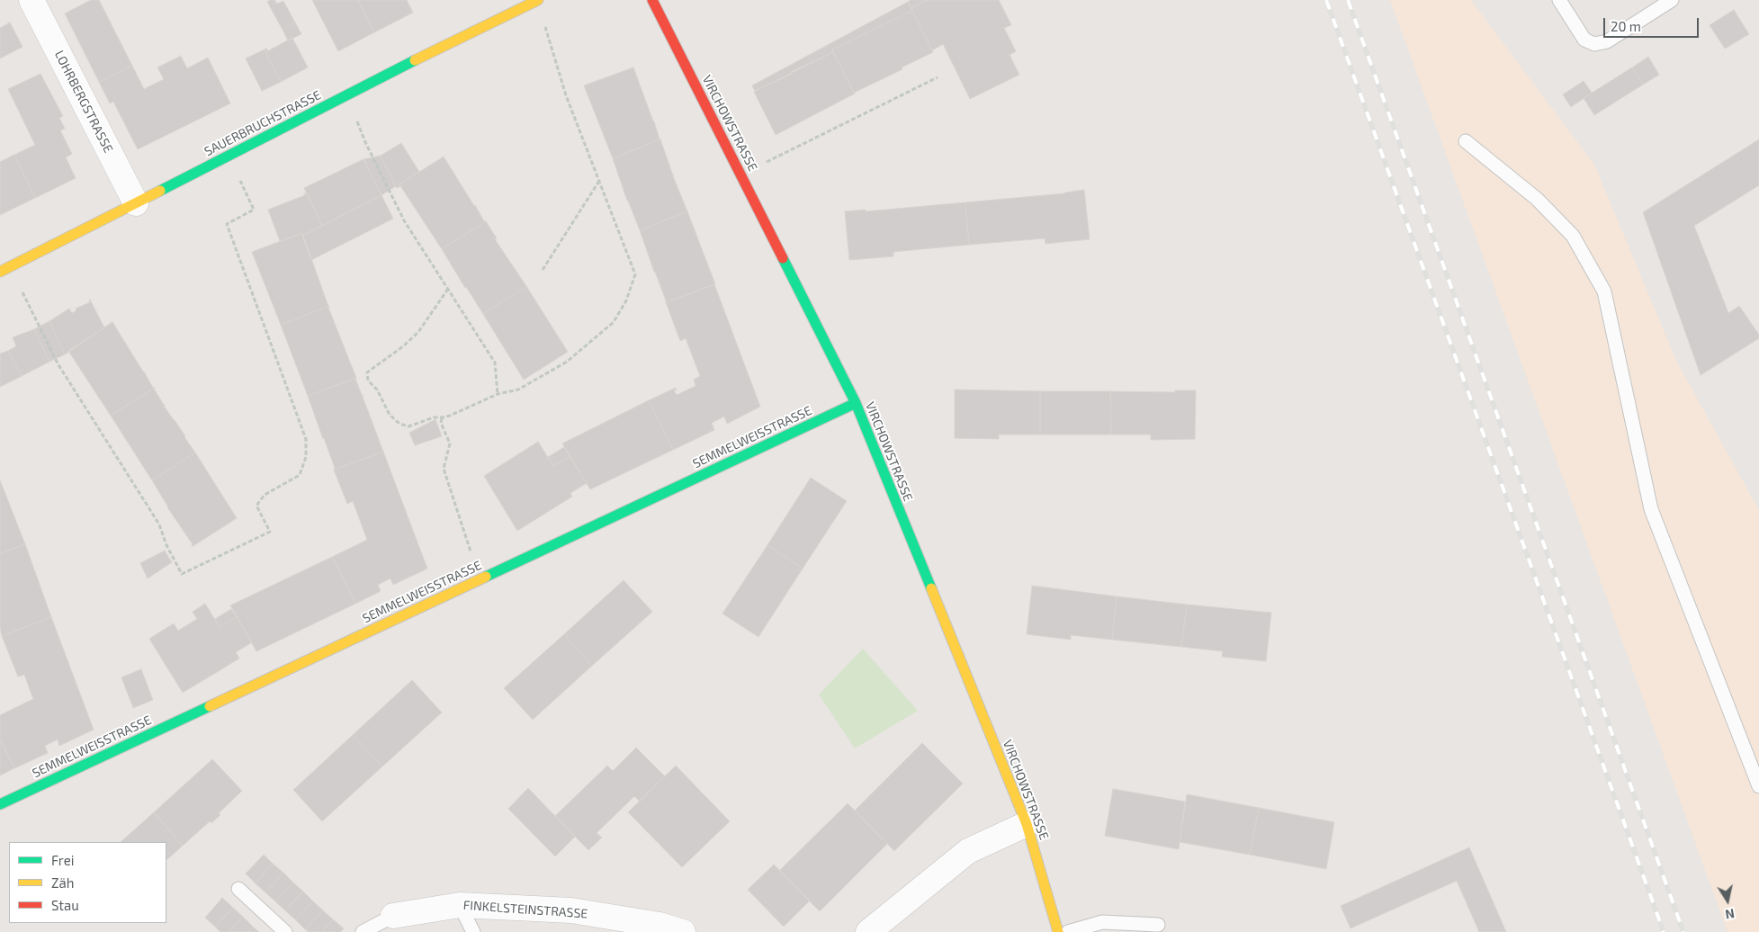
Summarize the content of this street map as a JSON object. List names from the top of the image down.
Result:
{
  "streets": {
    "street": [
      "LOHRBERGSTRASSE",
      "SAUERBRUCHSTRASSE",
      "VIRCHOWSTRASSE",
      "SEMMELWEISSTRASSE",
      "FINKELSTEINSTRASSE"
    ]
  },
  "crossings": [
    ["LOHRBERGSTRASSE", "SAUERBRUCHSTRASSE"],
    ["VIRCHOWSTRASSE", "SEMMELWEISSTRASSE"]
  ],
  "legend": ["Frei", "Zäh", "Stau"],
  "scale_bar": "20 m",
  "north": "bottom"
}
